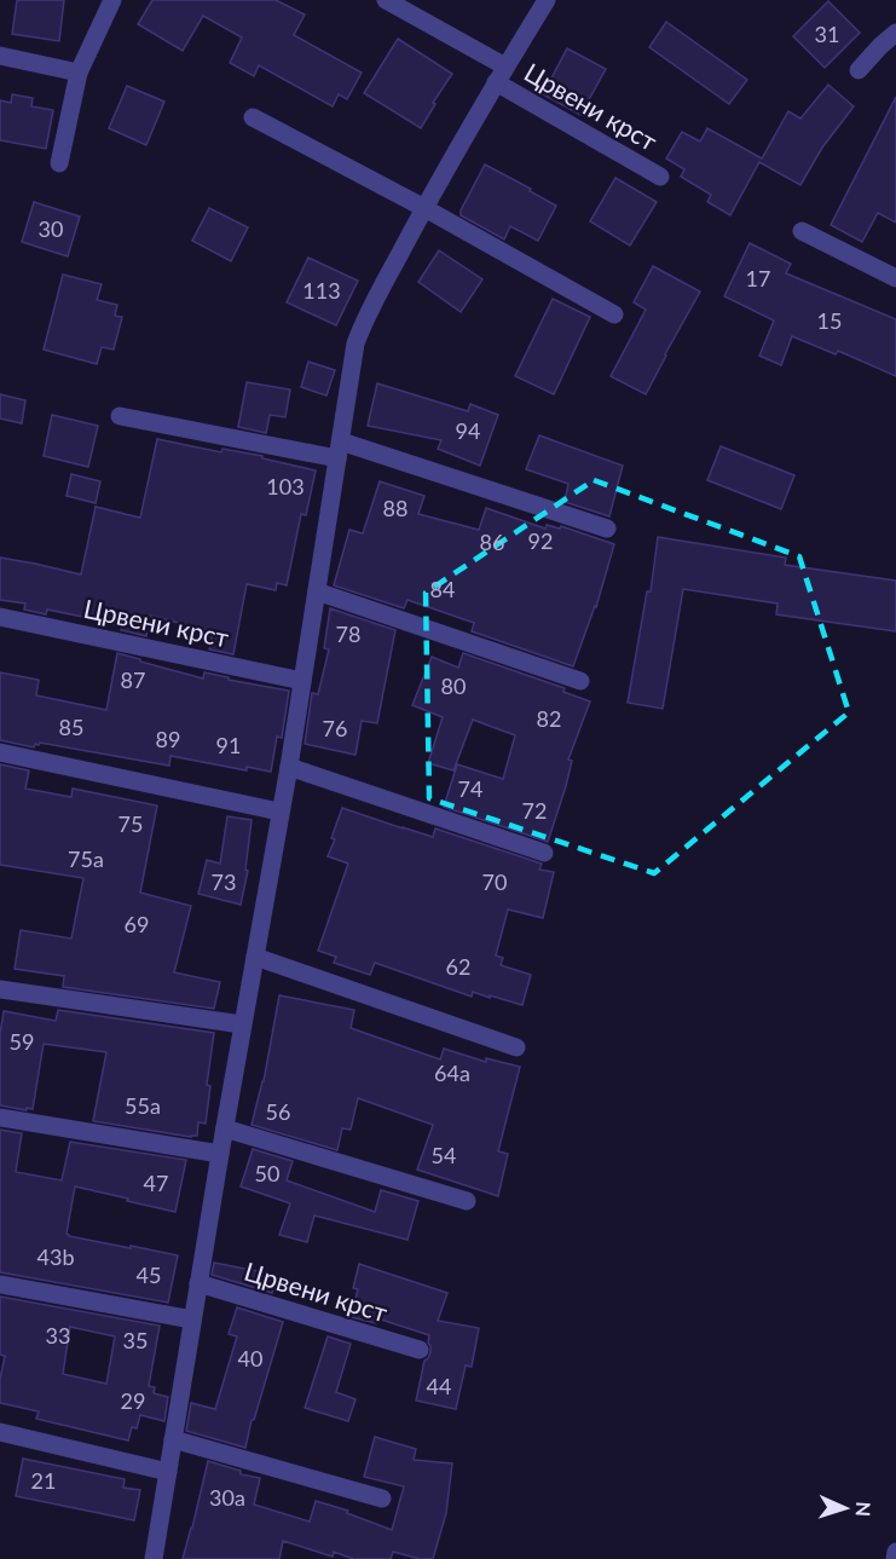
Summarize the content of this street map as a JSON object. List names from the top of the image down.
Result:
{
  "streets": {
    "street": ["Црвени крст"]
  },
  "house_numbers": [
    "31",
    "30",
    "17",
    "113",
    "15",
    "94",
    "103",
    "88",
    "92",
    "86",
    "84",
    "78",
    "87",
    "80",
    "82",
    "85",
    "76",
    "89",
    "91",
    "74",
    "72",
    "75",
    "75a",
    "73",
    "70",
    "69",
    "62",
    "59",
    "64a",
    "55a",
    "56",
    "54",
    "50",
    "47",
    "43b",
    "45",
    "33",
    "35",
    "40",
    "44",
    "29",
    "21",
    "30a"
  ],
  "north": "right"
}
